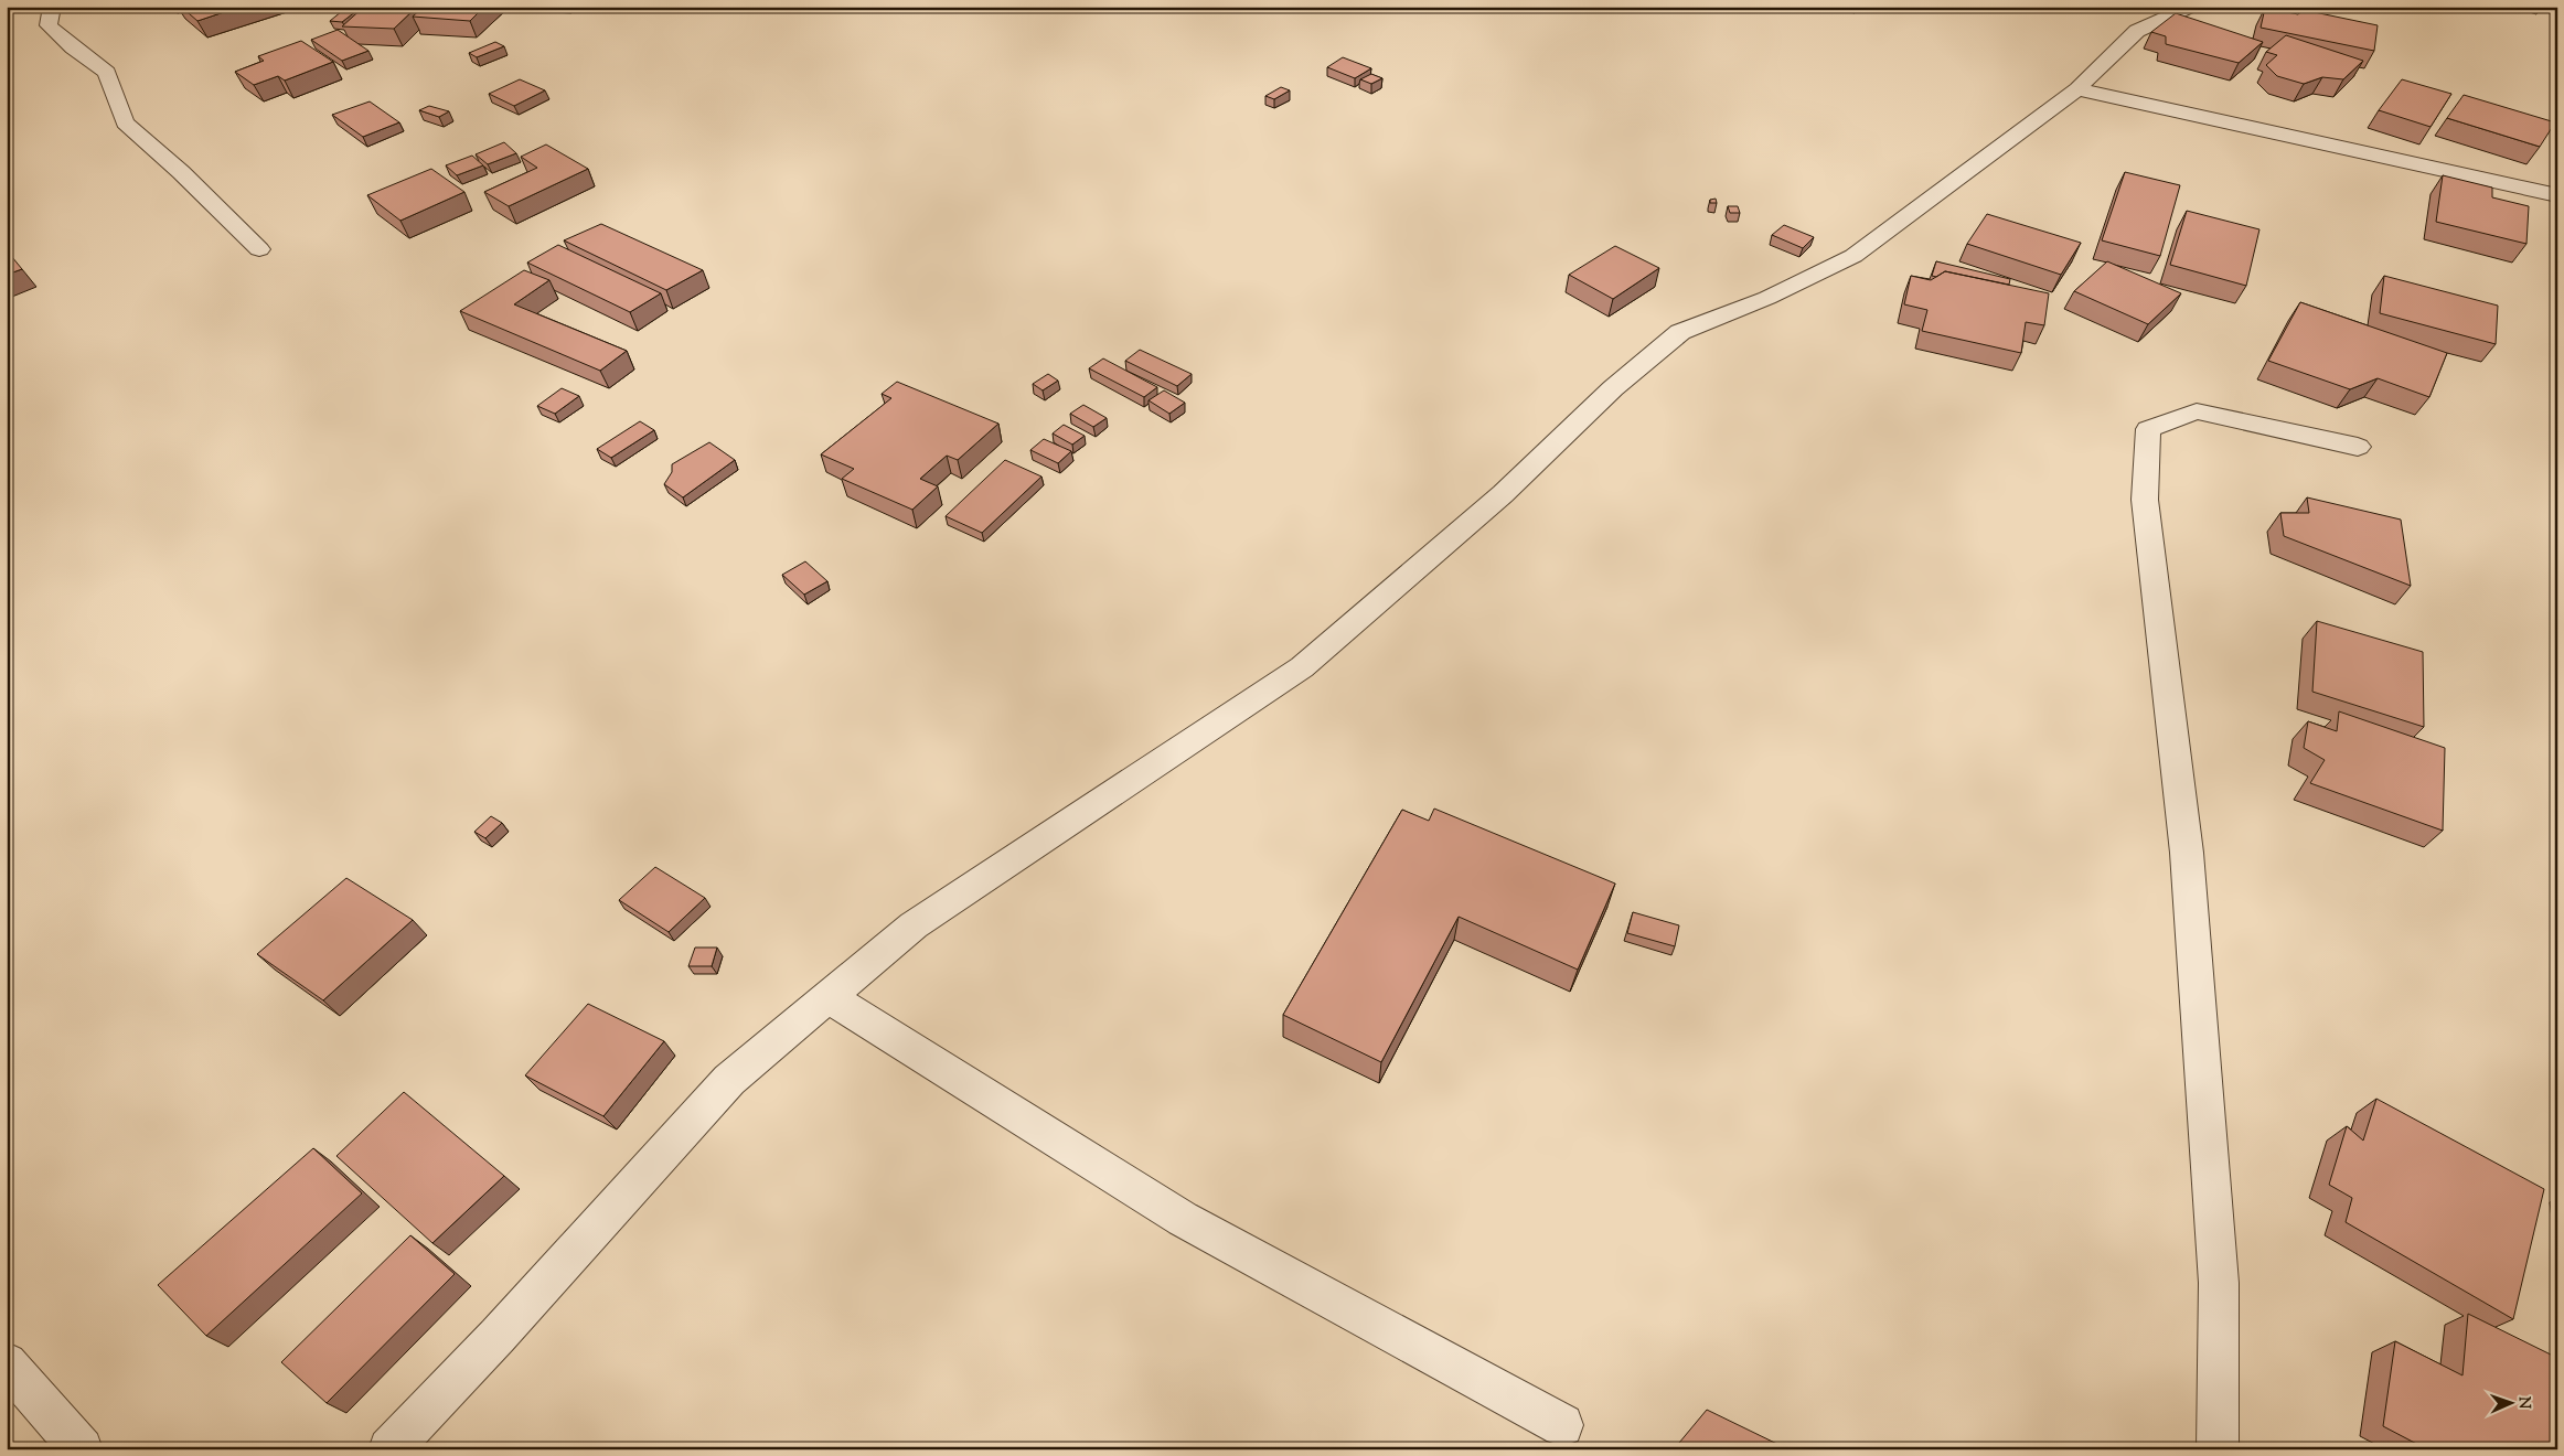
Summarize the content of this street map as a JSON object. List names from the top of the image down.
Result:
{
  "north": "right"
}
